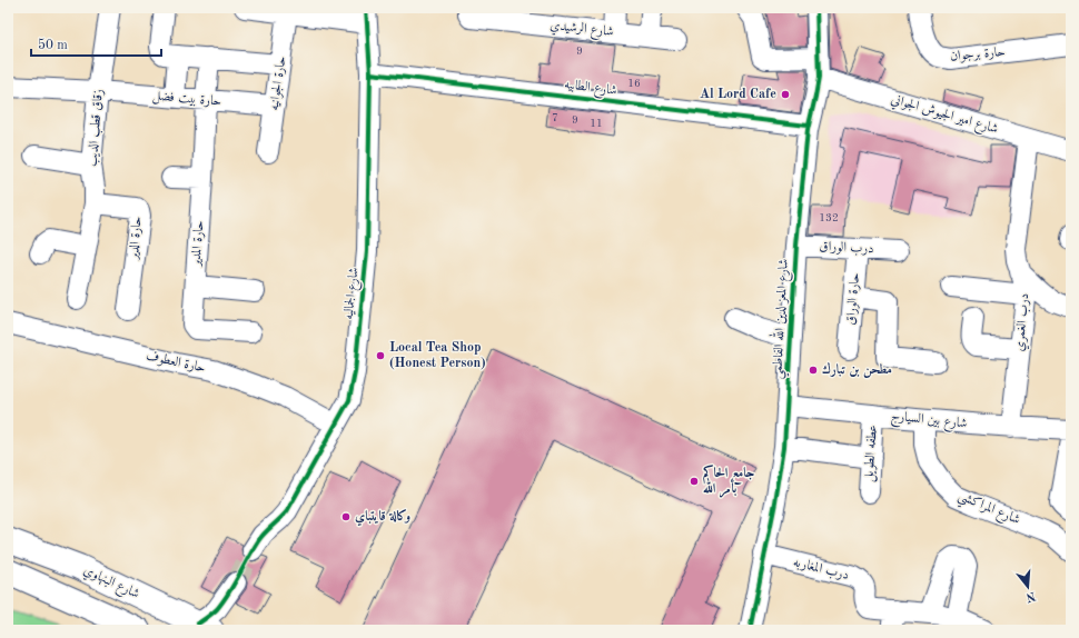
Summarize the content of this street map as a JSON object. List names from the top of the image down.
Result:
{
  "streets": {
    "main road": ["شارع البنهاوي"],
    "street": [
      "شارع الرشيدي",
      "حارة برجوان",
      "حارة الجوانيه",
      "شارع الطابيه",
      "حارة بيت فضل",
      "شارع امير الجيوش الجواني",
      "زقاق قطب الديب",
      "حارة الدير",
      "حارة المدير",
      "درب الوراق",
      "شارع الجماليه",
      "حارة الوراق",
      "شارع المعز لدين الله الفاطمي",
      "درب الغمري",
      "حارة العطوف",
      "شارع بين السيارج",
      "عطفه الطويل",
      "شارع المراكشي",
      "درب المغاربه"
    ]
  },
  "crossings": [
    ["حارة الجوانيه", "حارة بيت فضل"],
    ["شارع الطابيه", "شارع الجماليه"],
    ["شارع الطابيه", "شارع المعز لدين الله الفاطمي"],
    ["حارة بيت فضل", "زقاق قطب الديب"],
    ["حارة بيت فضل", "حارة المدير"],
    ["شارع امير الجيوش الجواني", "شارع المعز لدين الله الفاطمي"],
    ["شارع امير الجيوش الجواني", "درب الغمري"],
    ["زقاق قطب الديب", "حارة الدير"],
    ["درب الوراق", "حارة الوراق"],
    ["درب الوراق", "شارع المعز لدين الله الفاطمي"],
    ["شارع الجماليه", "حارة العطوف"],
    ["شارع المعز لدين الله الفاطمي", "شارع بين السيارج"],
    ["شارع المعز لدين الله الفاطمي", "درب المغاربه"],
    ["درب الغمري", "شارع بين السيارج"],
    ["شارع بين السيارج", "عطفه الطويل"],
    ["شارع بين السيارج", "شارع المراكشي"]
  ],
  "places": [
    "Al Lord Cafe",
    "Local Tea Shop (Honest Person)",
    "مطحن بن تبارك",
    "جامع الحاكم بأمر الله",
    "وكالة قايتباي"
  ],
  "house_numbers": [
    "9",
    "16",
    "7",
    "9",
    "11",
    "132"
  ],
  "scale_bar": "50 m",
  "north": "bottom"
}
